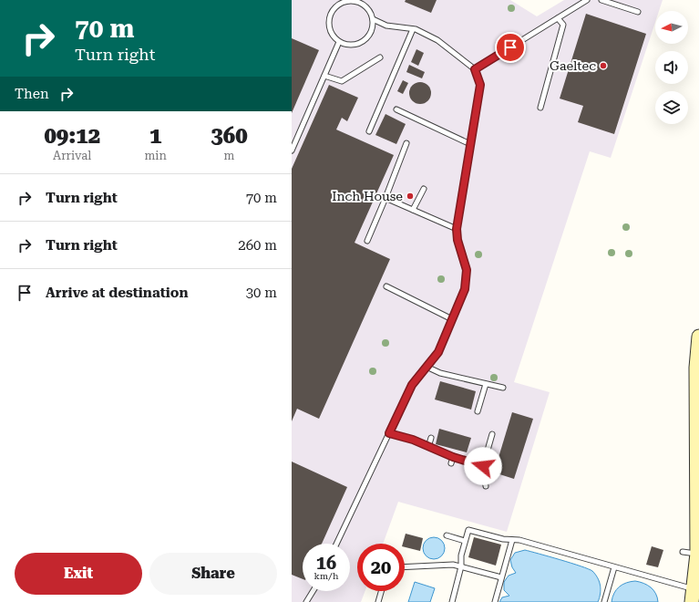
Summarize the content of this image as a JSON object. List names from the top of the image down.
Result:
{
  "places": ["Gaeltec", "Inch House"],
  "north": "left",
  "page": {
    "turn": ["70 m", "Turn right"],
    "then": "Then",
    "eta": [
      "09:12",
      "Arrival",
      "1",
      "min",
      "360",
      "m"
    ],
    "list": [
      {
        "name": "Turn right",
        "value": "70 m"
      },
      {
        "name": "Turn right",
        "value": "260 m"
      },
      {
        "name": "Arrive at destination",
        "value": "30 m"
      }
    ],
    "speed": "16 km/h",
    "limit": "20",
    "buttons": ["Exit", "Share"]
  }
}
